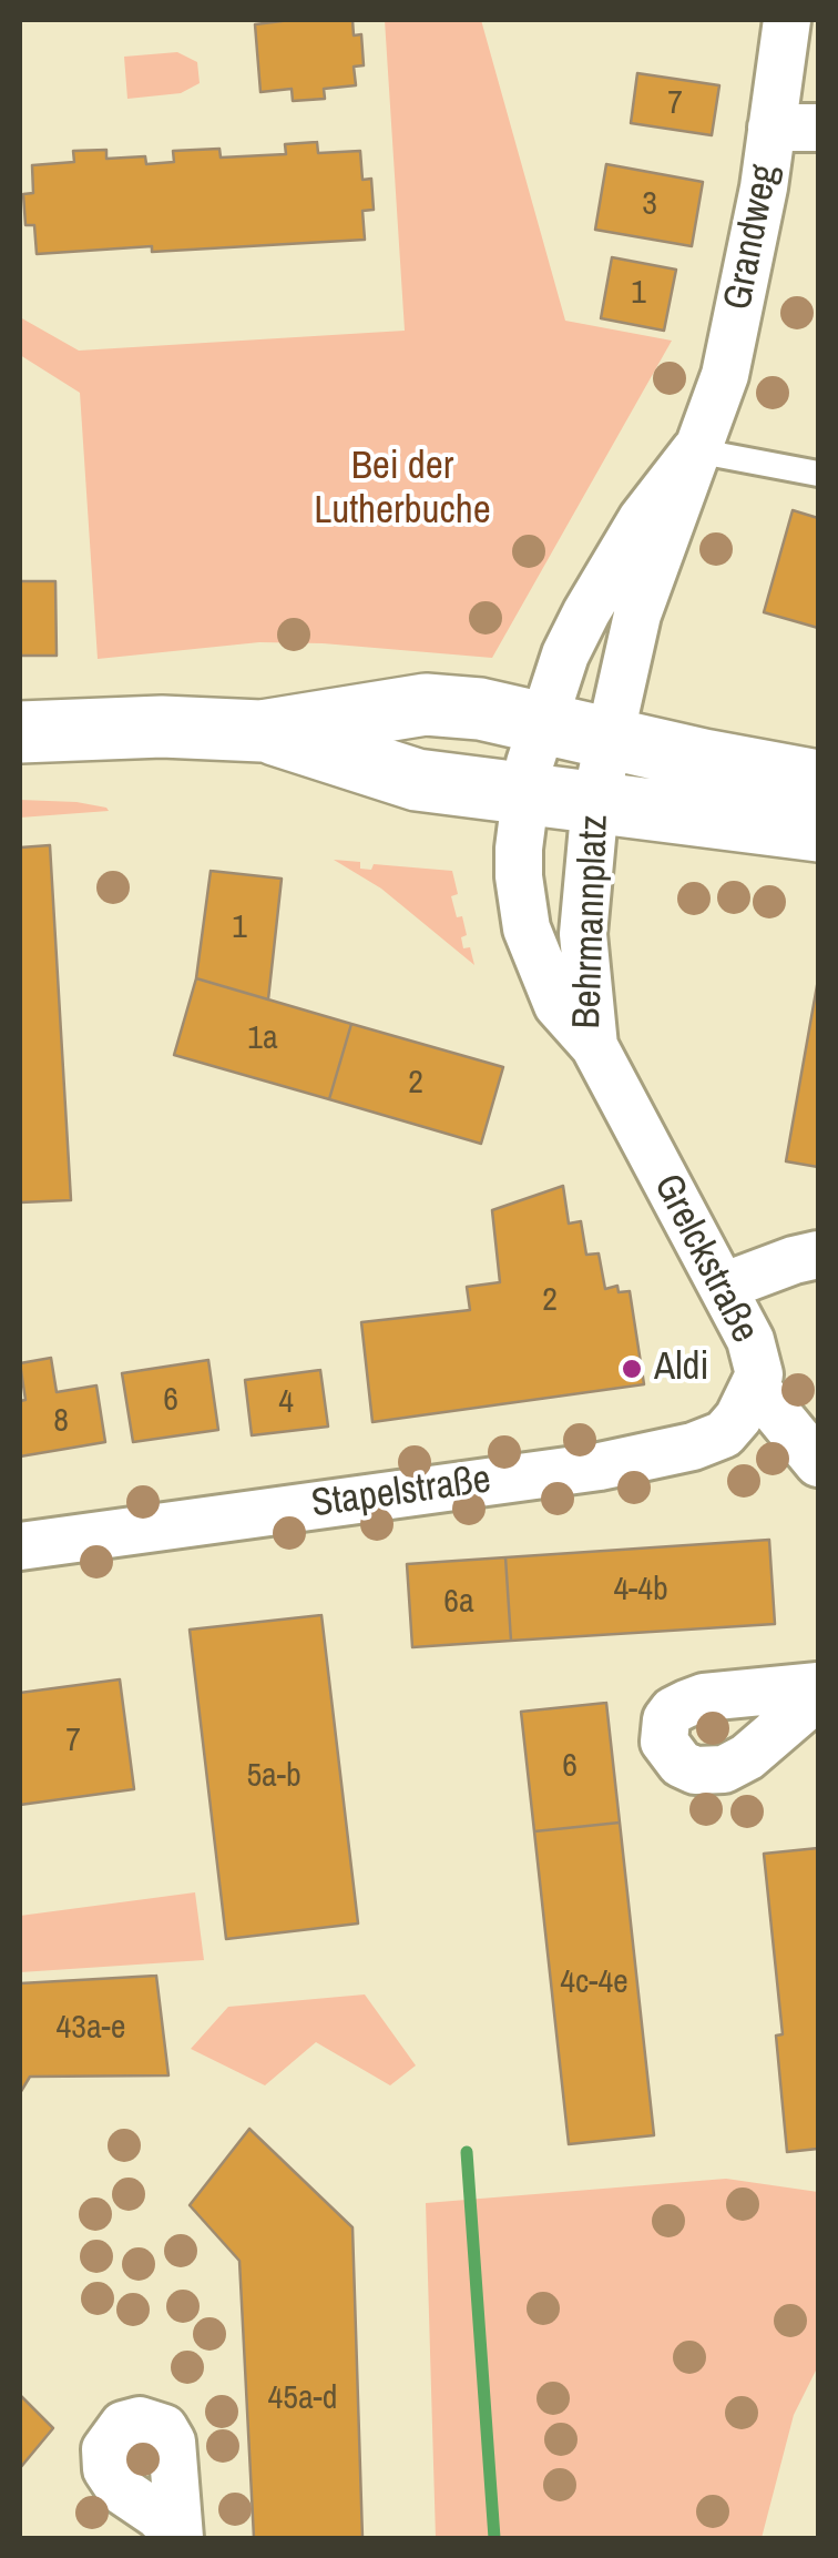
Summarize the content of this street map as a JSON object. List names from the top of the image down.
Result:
{
  "streets": {
    "street": [
      "Grandweg",
      "Behrmannplatz",
      "Grelckstraße",
      "Stapelstraße"
    ]
  },
  "crossings": [
    ["Grandweg", "Behrmannplatz"],
    ["Behrmannplatz", "Grelckstraße"],
    ["Grelckstraße", "Stapelstraße"]
  ],
  "parks": ["Bei der Lutherbuche"],
  "places": ["Aldi"],
  "house_numbers": [
    "7",
    "3",
    "1",
    "1",
    "1a",
    "2",
    "2",
    "6",
    "4",
    "8",
    "4-4b",
    "6a",
    "7",
    "6",
    "5a-b",
    "4c-4e",
    "43a-e",
    "45a-d"
  ]
}
